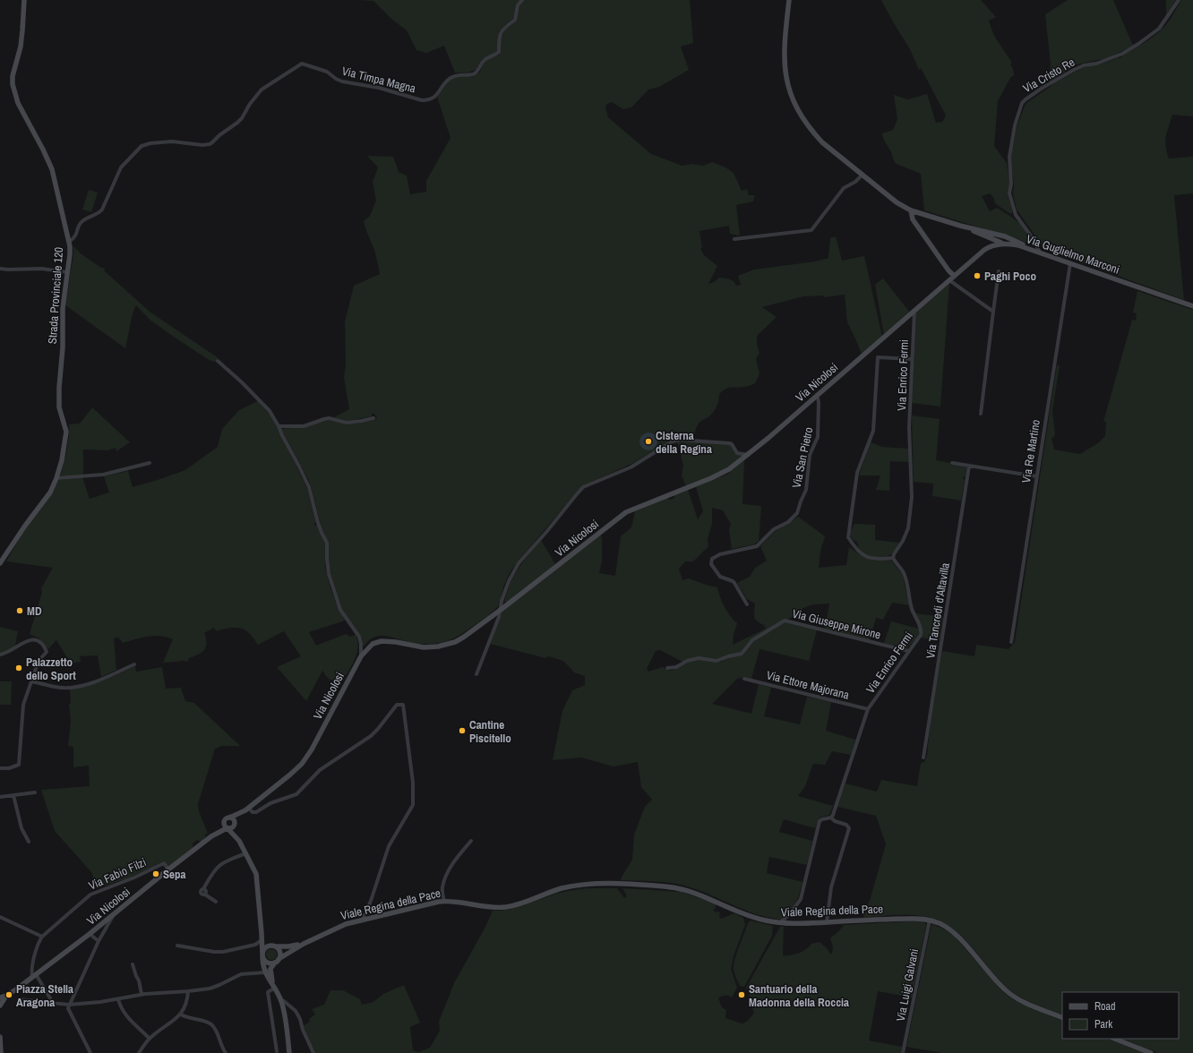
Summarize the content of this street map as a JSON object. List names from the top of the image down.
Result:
{
  "streets": {
    "street": [
      "Via Cristo Re",
      "Via Timpa Magna",
      "Via Guglielmo Marconi",
      "Strada Provinciale 120",
      "Via Enrico Fermi",
      "Via Nicolosi",
      "Via Re Martino",
      "Via San Pietro",
      "Via Tancredi d'Altavilla",
      "Via Giuseppe Mirone",
      "Via Ettore Majorana",
      "Via Fabio Filzi",
      "Viale Regina della Pace",
      "Via Luigi Galvani"
    ]
  },
  "crossings": [
    ["Via Cristo Re", "Via Guglielmo Marconi"],
    ["Via Timpa Magna", "Strada Provinciale 120"],
    ["Via Guglielmo Marconi", "Via Nicolosi"],
    ["Via Guglielmo Marconi", "Via Re Martino"],
    ["Via Enrico Fermi", "Via Nicolosi"],
    ["Via Enrico Fermi", "Via Giuseppe Mirone"],
    ["Via Enrico Fermi", "Via Ettore Majorana"],
    ["Via Nicolosi", "Via San Pietro"],
    ["Via Nicolosi", "Via Fabio Filzi"],
    ["Viale Regina della Pace", "Via Luigi Galvani"]
  ],
  "places": [
    "Paghi Poco",
    "Cisterna della Regina",
    "MD",
    "Palazzetto dello Sport",
    "Cantine Piscitello",
    "Sepa",
    "Piazza Stella Aragona",
    "Santuario della Madonna della Roccia"
  ],
  "legend": ["Road", "Park"]
}
